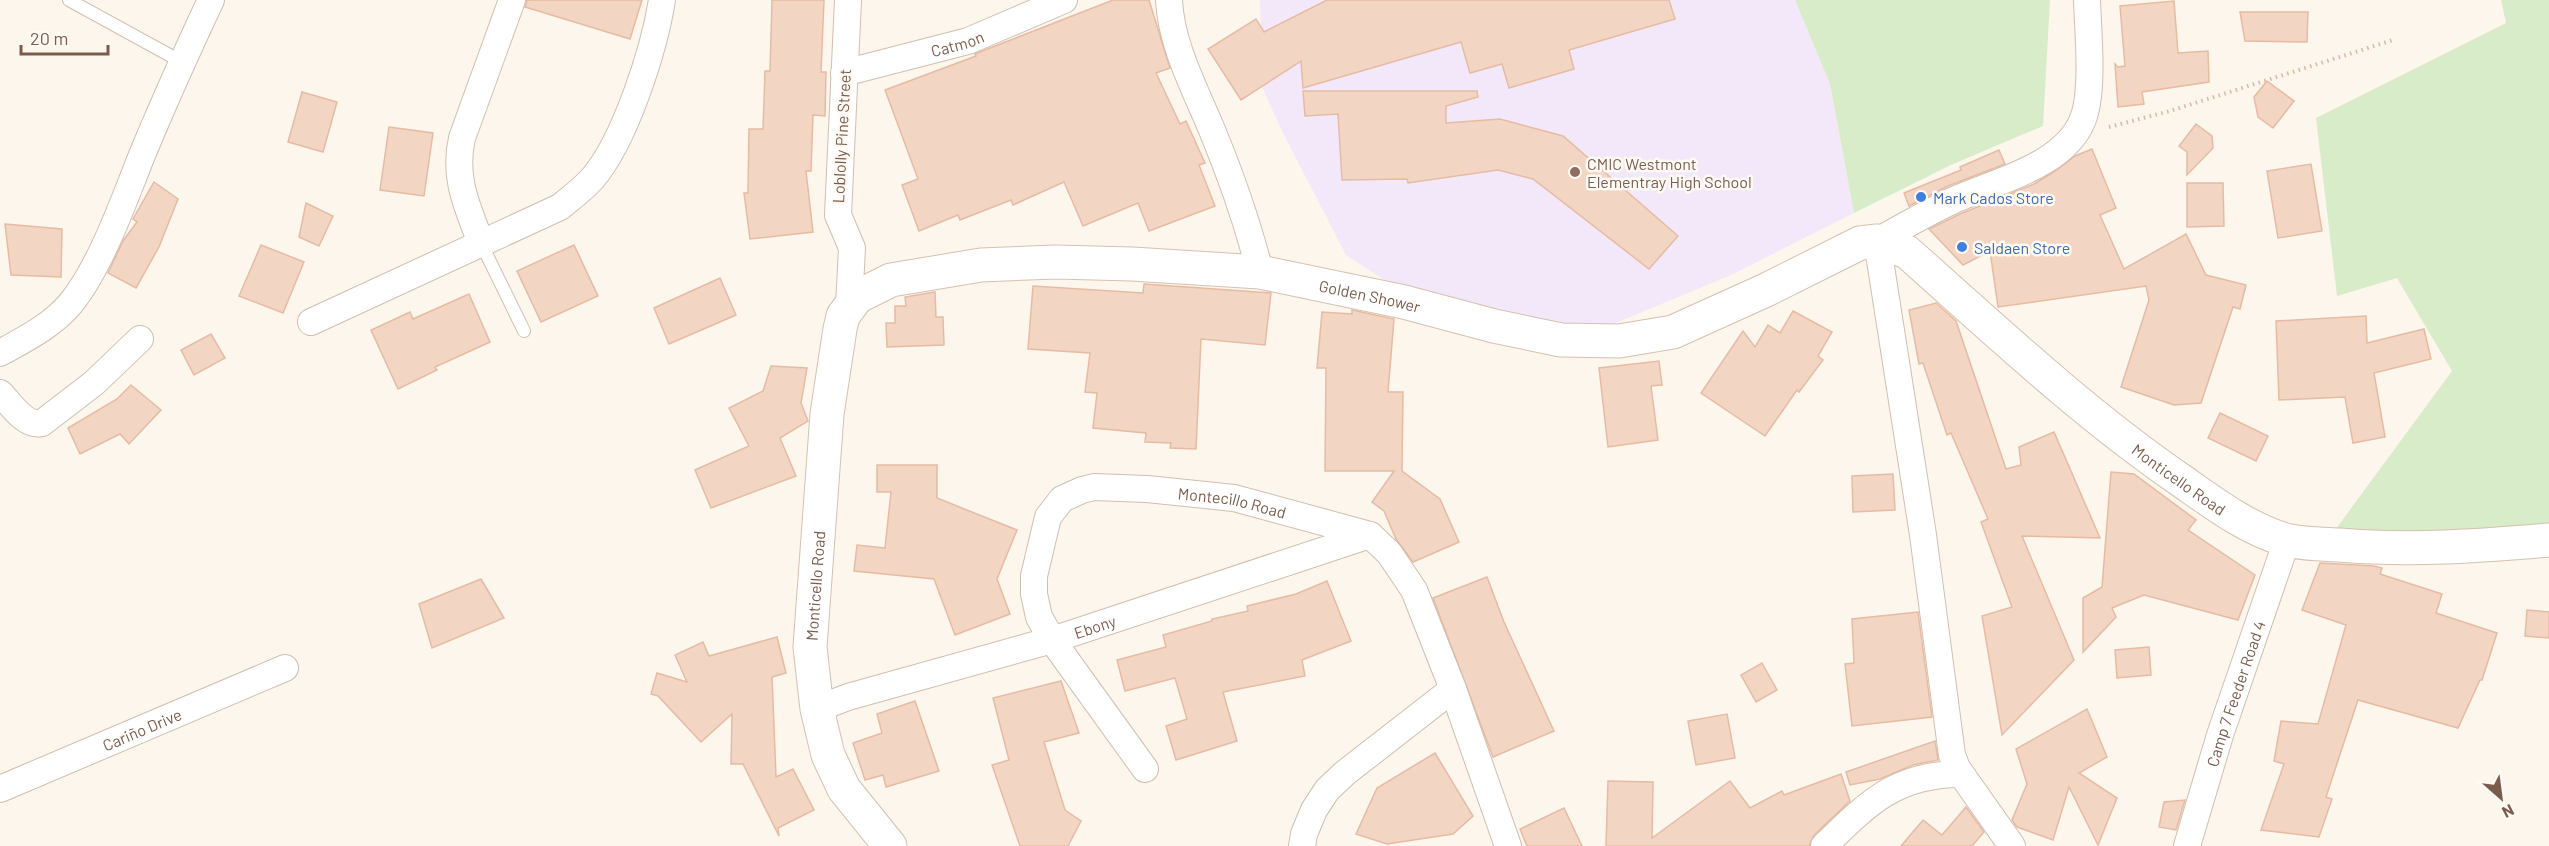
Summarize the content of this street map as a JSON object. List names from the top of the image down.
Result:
{
  "streets": {
    "main road": ["Golden Shower", "Monticello Road"],
    "street": [
      "Catmon",
      "Loblolly Pine Street",
      "Montecillo Road",
      "Ebony",
      "Camp 7 Feeder Road 4",
      "Cariño Drive"
    ]
  },
  "crossings": [
    ["Catmon", "Loblolly Pine Street"],
    ["Loblolly Pine Street", "Golden Shower"],
    ["Loblolly Pine Street", "Monticello Road"],
    ["Golden Shower", "Monticello Road"],
    ["Monticello Road", "Ebony"],
    ["Monticello Road", "Camp 7 Feeder Road 4"],
    ["Montecillo Road", "Ebony"]
  ],
  "places": ["CMIC Westmont Elementray High School", "Mark Cados Store", "Saldaen Store"],
  "scale_bar": "20 m",
  "north": "bottom right"
}
